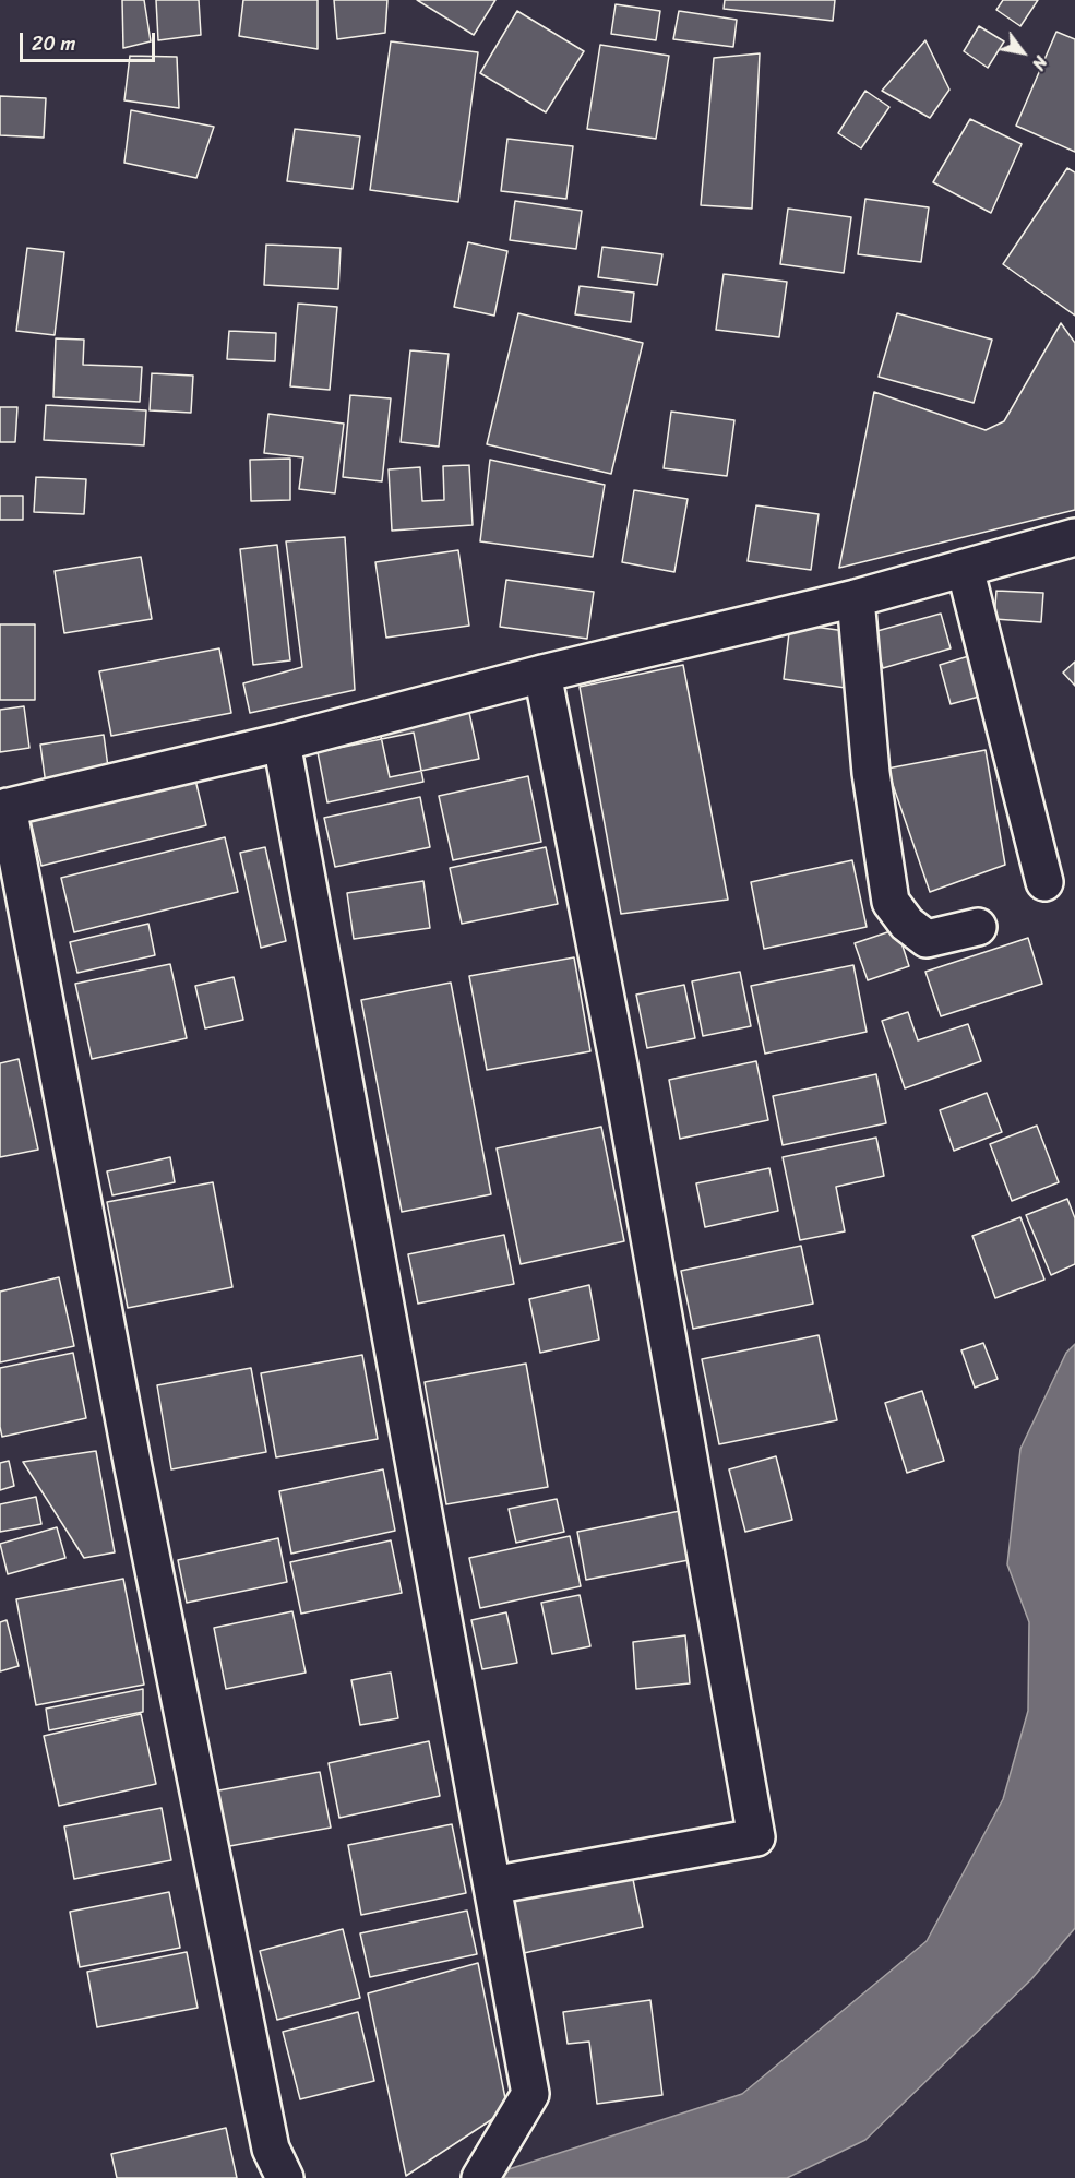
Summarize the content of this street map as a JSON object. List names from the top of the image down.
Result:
{
  "scale_bar": "20 m",
  "north": "bottom right"
}
